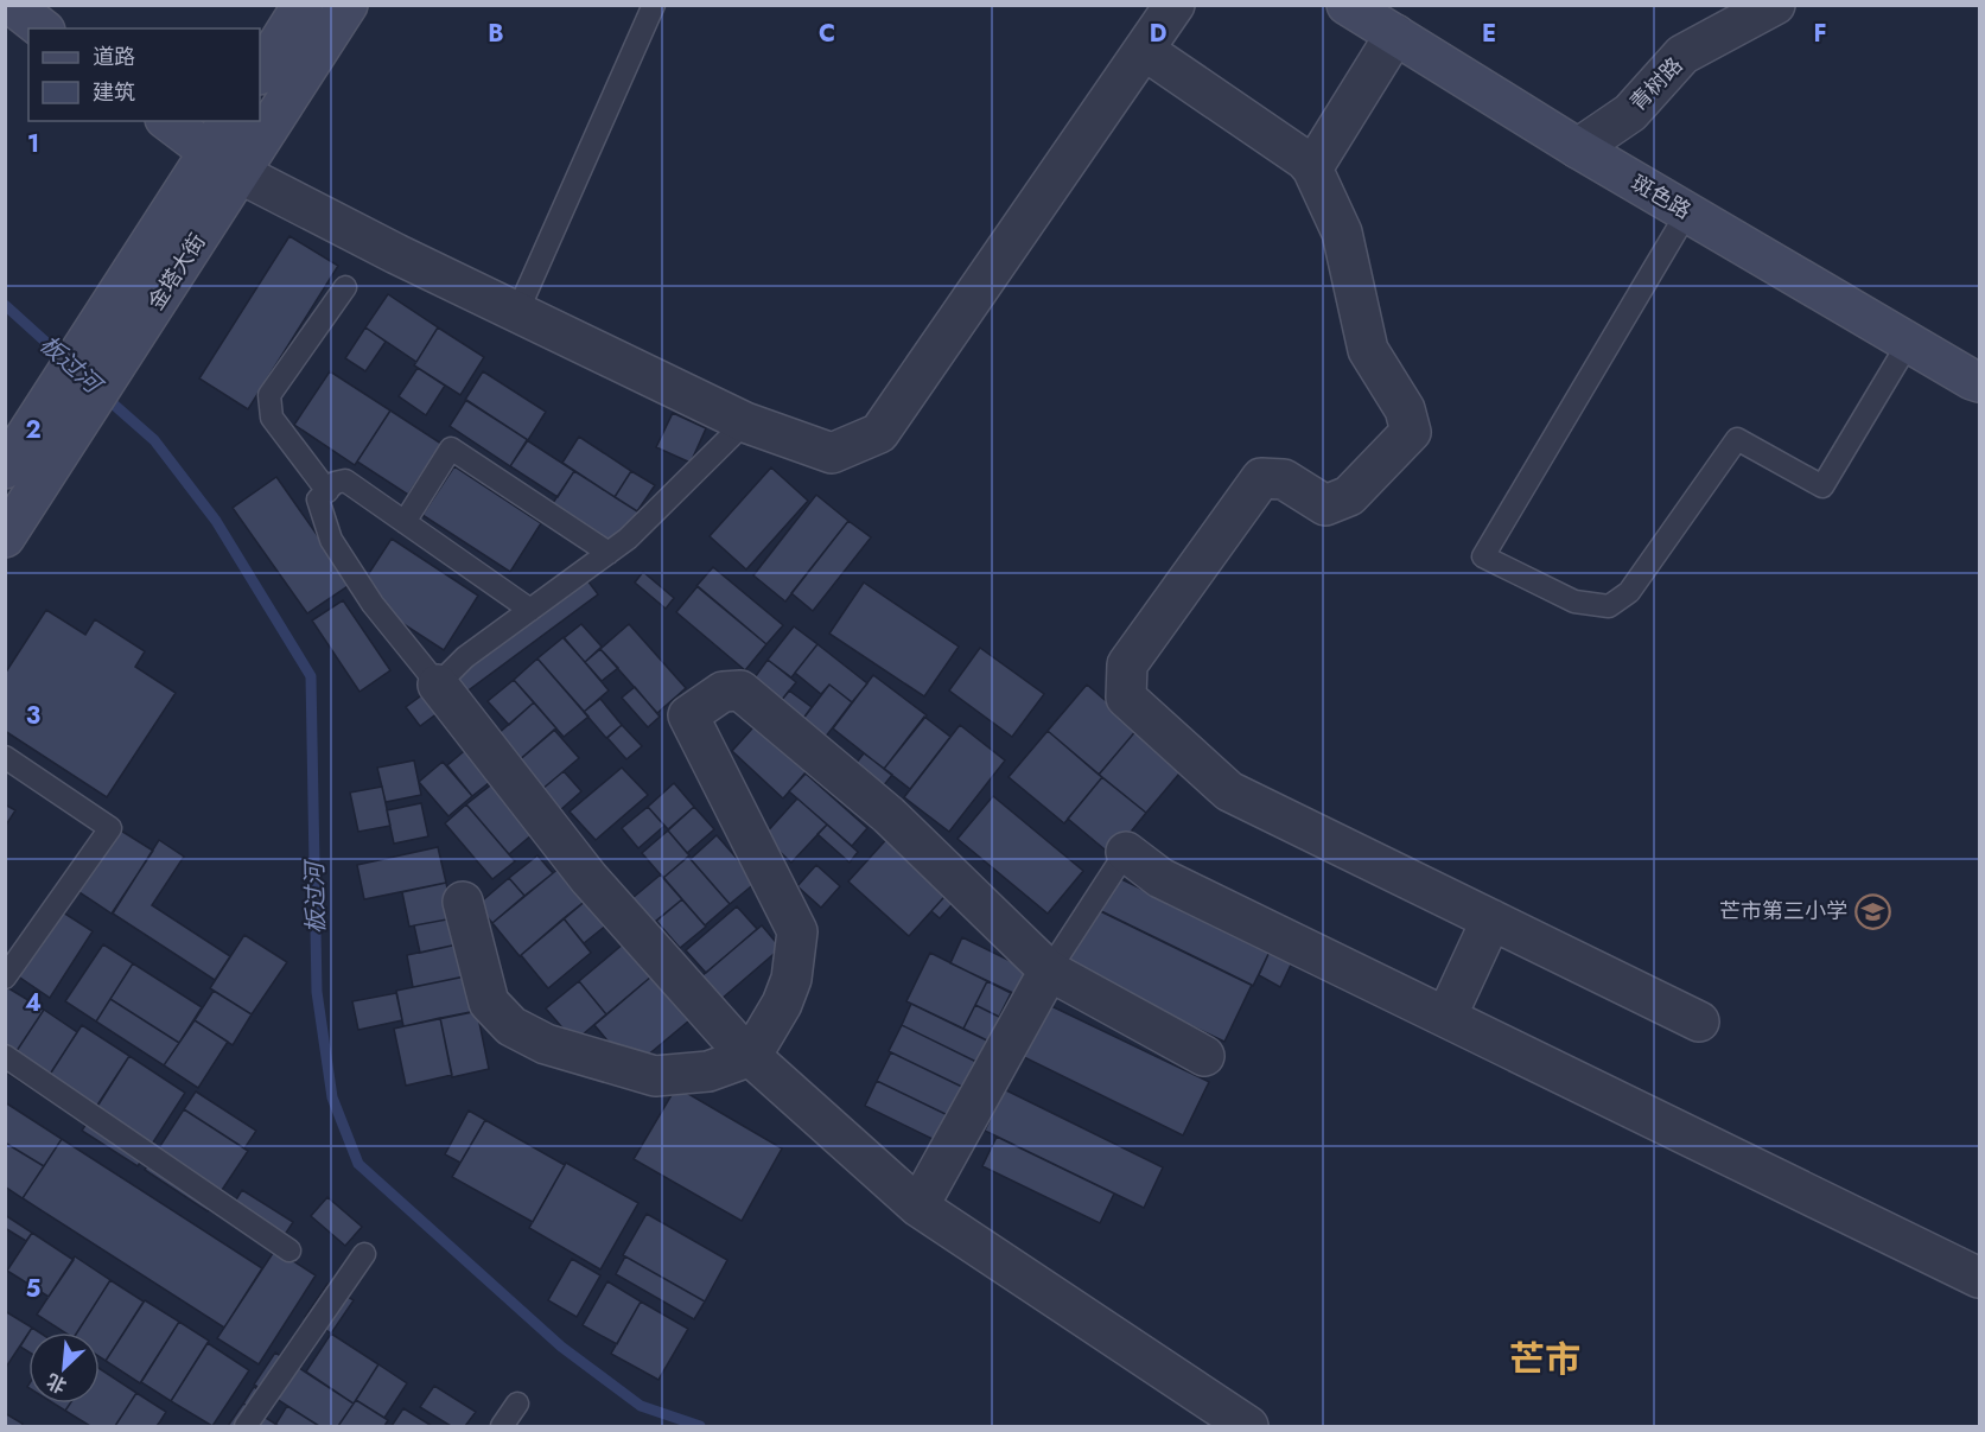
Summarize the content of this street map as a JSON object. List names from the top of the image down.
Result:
{
  "streets": {
    "main road": ["斑色路", "金塔大街"],
    "street": ["青树路"]
  },
  "crossings": [
    ["青树路", "斑色路"]
  ],
  "districts": ["芒市"],
  "water": ["板过河"],
  "places": {
    "school or university": ["芒市第三小学"]
  },
  "legend": ["道路", "建筑"],
  "north": "bottom left",
  "grid": {
    "columns": [
      "B",
      "C",
      "D",
      "E",
      "F"
    ],
    "rows": [
      "1",
      "2",
      "3",
      "4",
      "5"
    ]
  }
}
